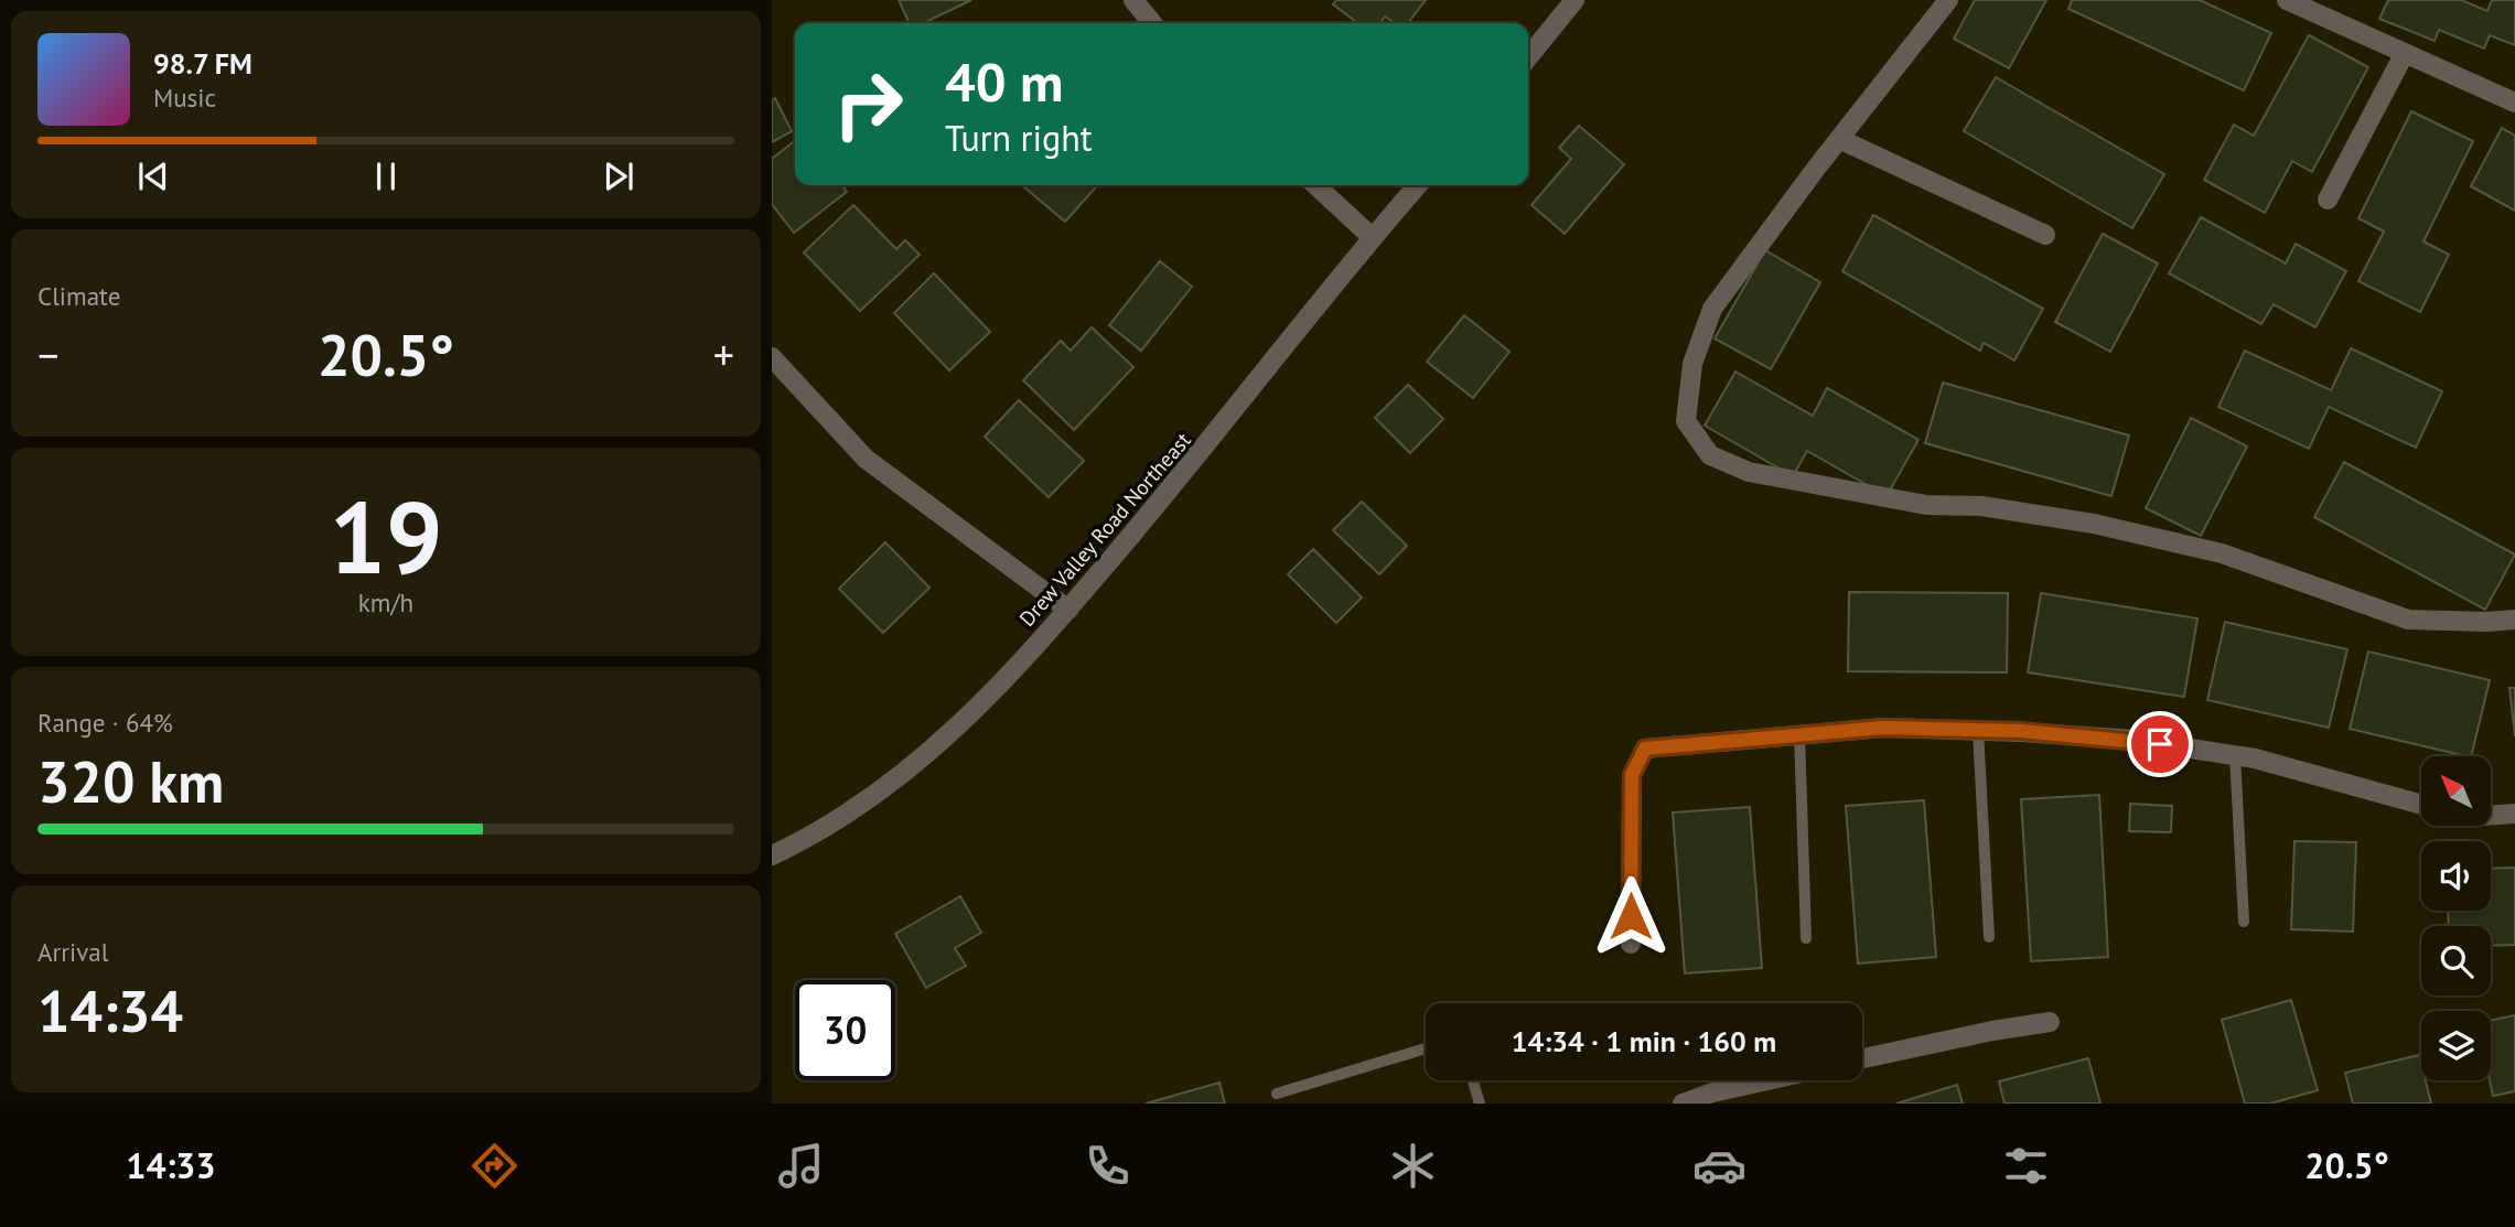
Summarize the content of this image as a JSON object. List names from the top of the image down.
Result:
{
  "streets": {
    "street": ["Drew Valley Road Northeast"]
  },
  "north": "top left",
  "page": {
    "turn": ["40 m", "Turn right"],
    "song": ["98.7 FM", "Music"],
    "tile": [
      "Climate",
      ["19", "km/h"],
      ["Range · 64%", "320 km"],
      ["Arrival", "14:34"]
    ],
    "heat": ["−", "20.5°", "+"],
    "limit": "30",
    "trip": "14:34 · 1 min · 160 m",
    "tabs": ["14:33", "20.5°"]
  }
}
